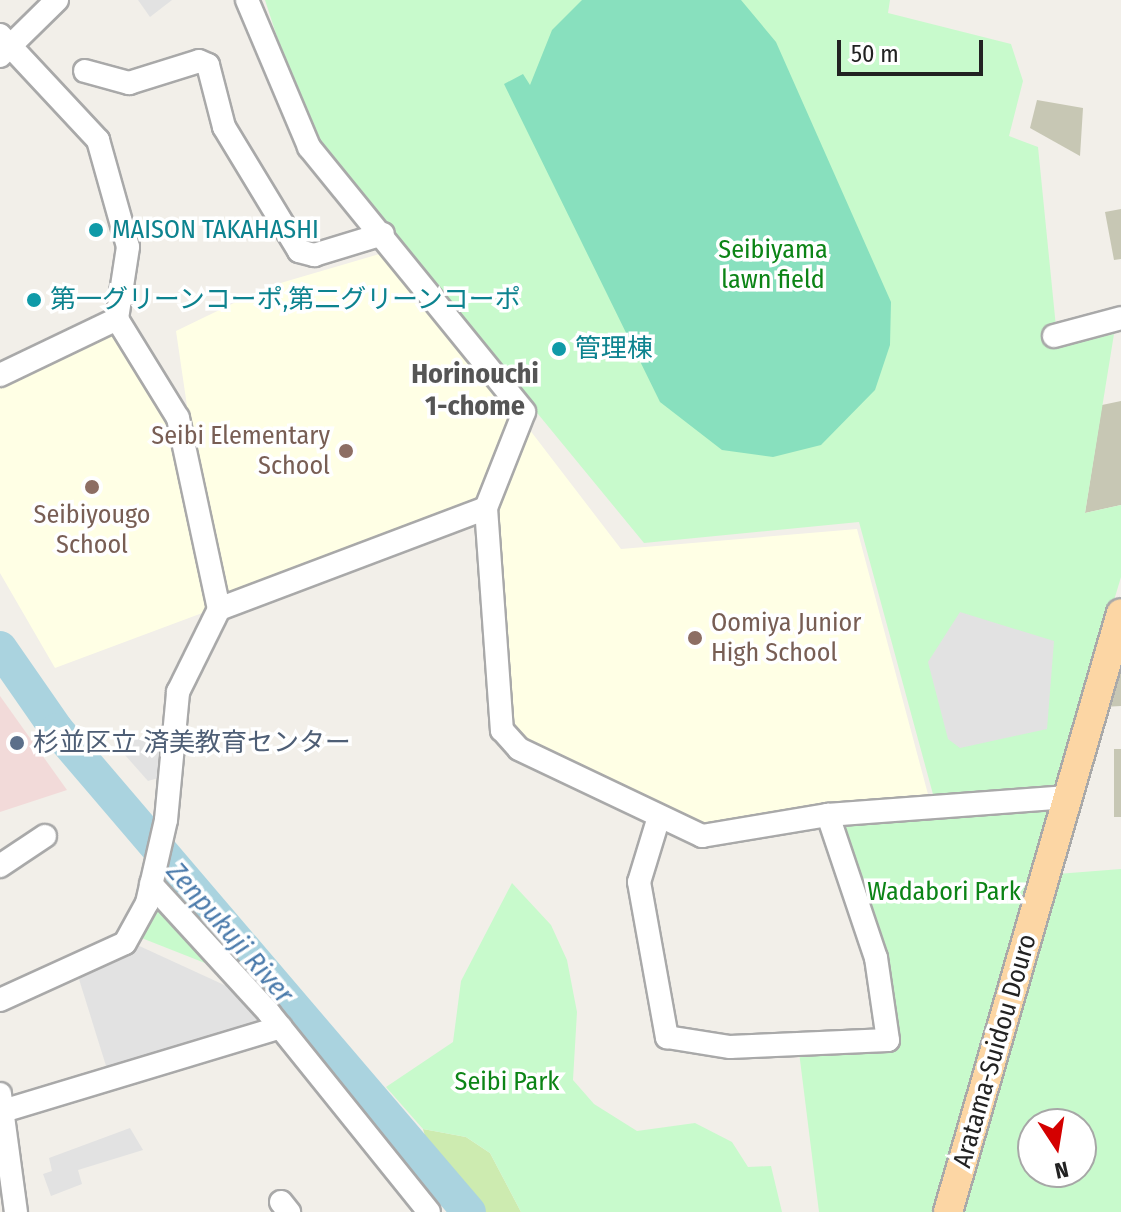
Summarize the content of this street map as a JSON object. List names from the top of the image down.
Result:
{
  "streets": {
    "main road": ["Aratama-Suidou Douro"]
  },
  "districts": ["Horinouchi 1-chome"],
  "water": ["Zenpukuji River"],
  "parks": ["Seibiyama lawn field", "Wadabori Park", "Seibi Park"],
  "places": [
    "MAISON TAKAHASHI",
    "第一グリーンコーポ,第二グリーンコーポ",
    "管理棟",
    "Seibi Elementary School",
    "Seibiyougo School",
    "Oomiya Junior High School",
    "杉並区立 済美教育センター"
  ],
  "scale_bar": "50 m",
  "north": "bottom"
}
